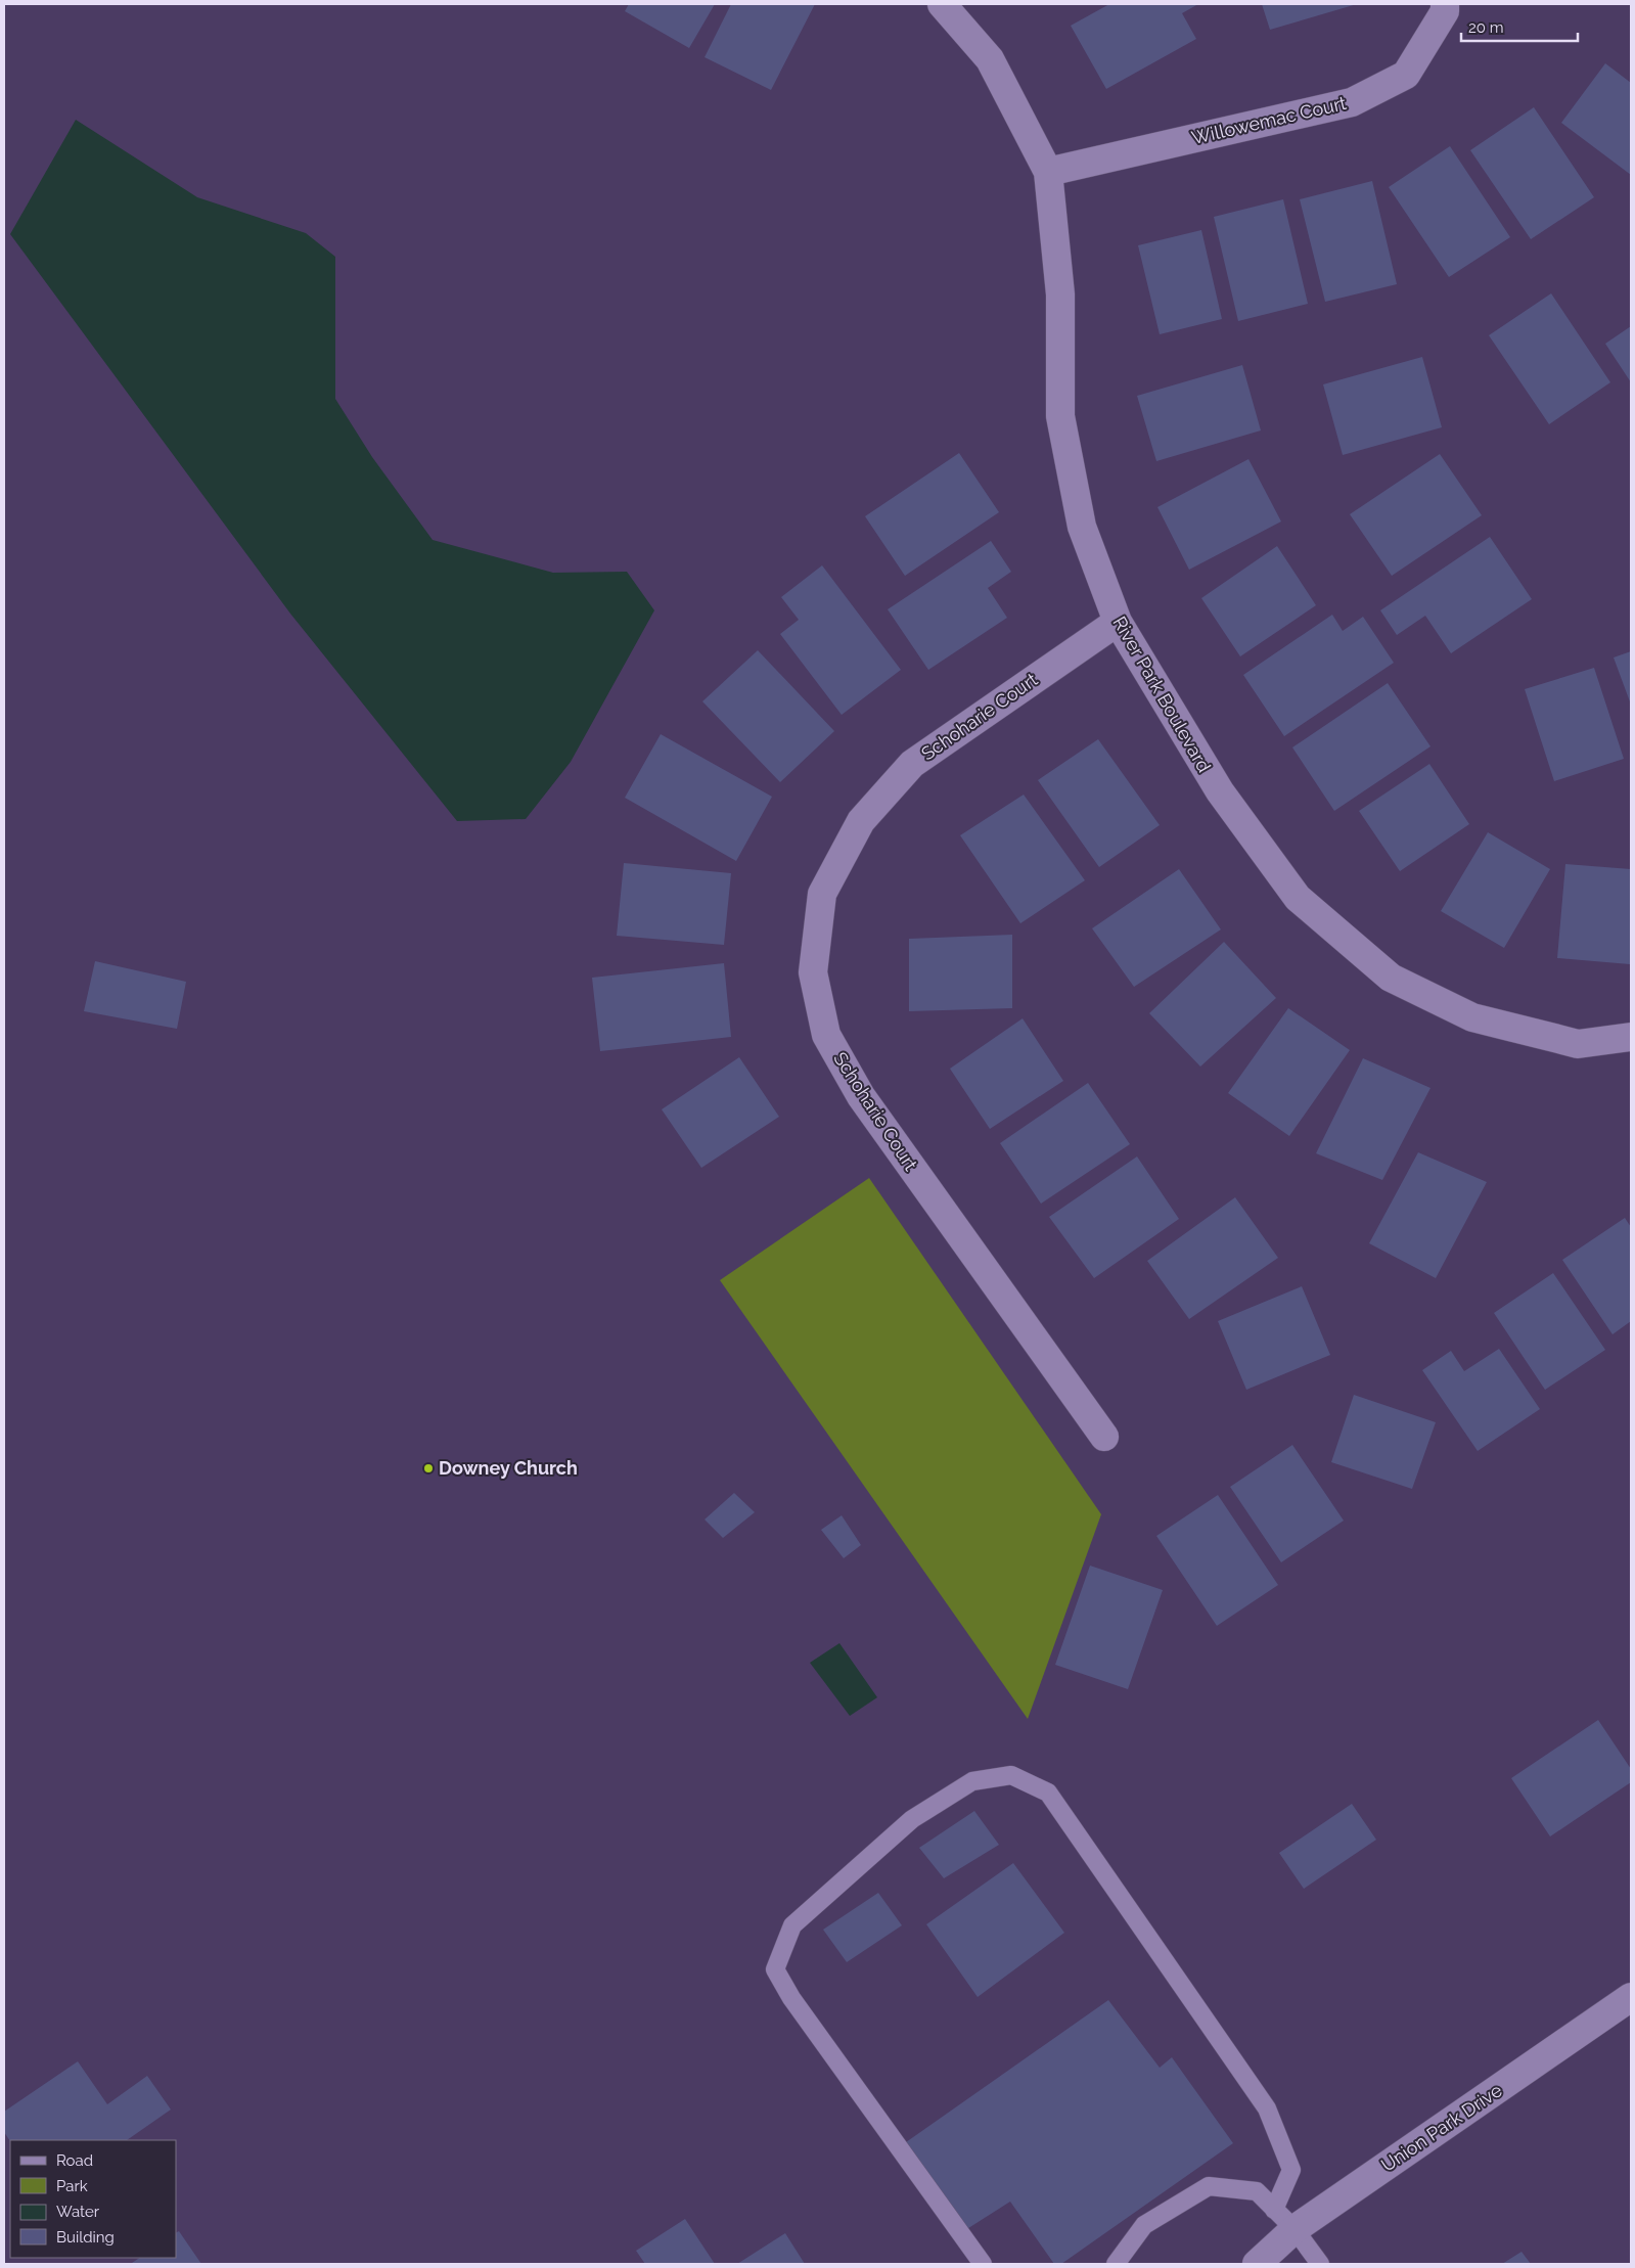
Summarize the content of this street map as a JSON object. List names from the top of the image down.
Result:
{
  "streets": {
    "street": [
      "Willowemac Court",
      "River Park Boulevard",
      "Schoharie Court",
      "Union Park Drive"
    ]
  },
  "crossings": [
    ["Willowemac Court", "River Park Boulevard"],
    ["River Park Boulevard", "Schoharie Court"]
  ],
  "places": ["Downey Church"],
  "legend": [
    "Road",
    "Park",
    "Water",
    "Building"
  ],
  "scale_bar": "20 m"
}
